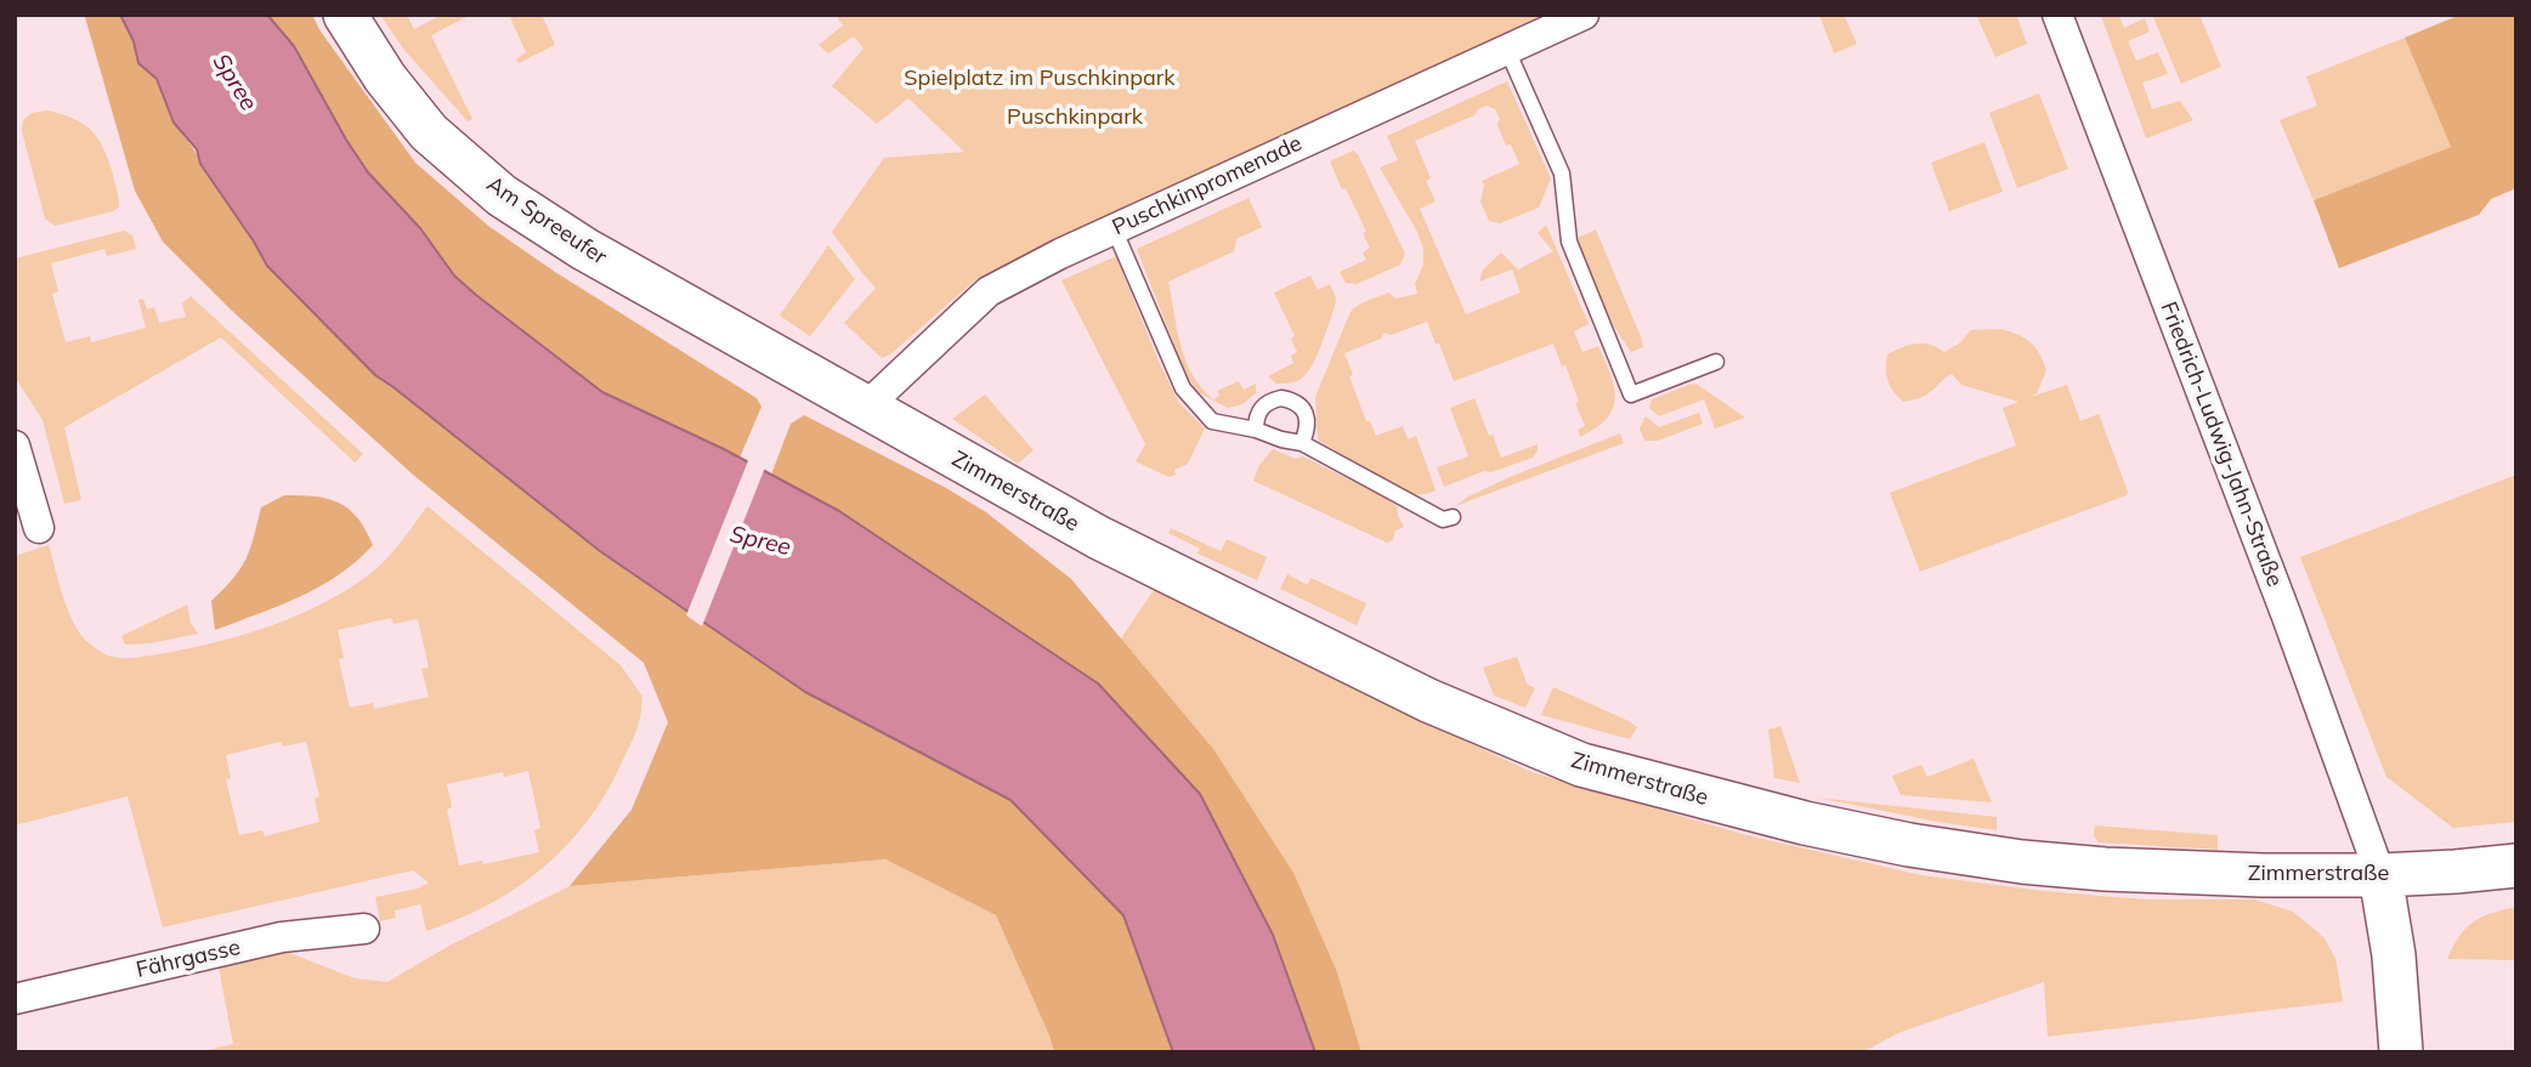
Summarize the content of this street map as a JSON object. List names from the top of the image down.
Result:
{
  "streets": {
    "street": [
      "Puschkinpromenade",
      "Am Spreeufer",
      "Friedrich-Ludwig-Jahn-Straße",
      "Zimmerstraße",
      "Fährgasse"
    ]
  },
  "crossings": [
    ["Puschkinpromenade", "Zimmerstraße"],
    ["Am Spreeufer", "Zimmerstraße"],
    ["Friedrich-Ludwig-Jahn-Straße", "Zimmerstraße"]
  ],
  "water": ["Spree"],
  "parks": ["Spielplatz im Puschkinpark", "Puschkinpark"]
}
